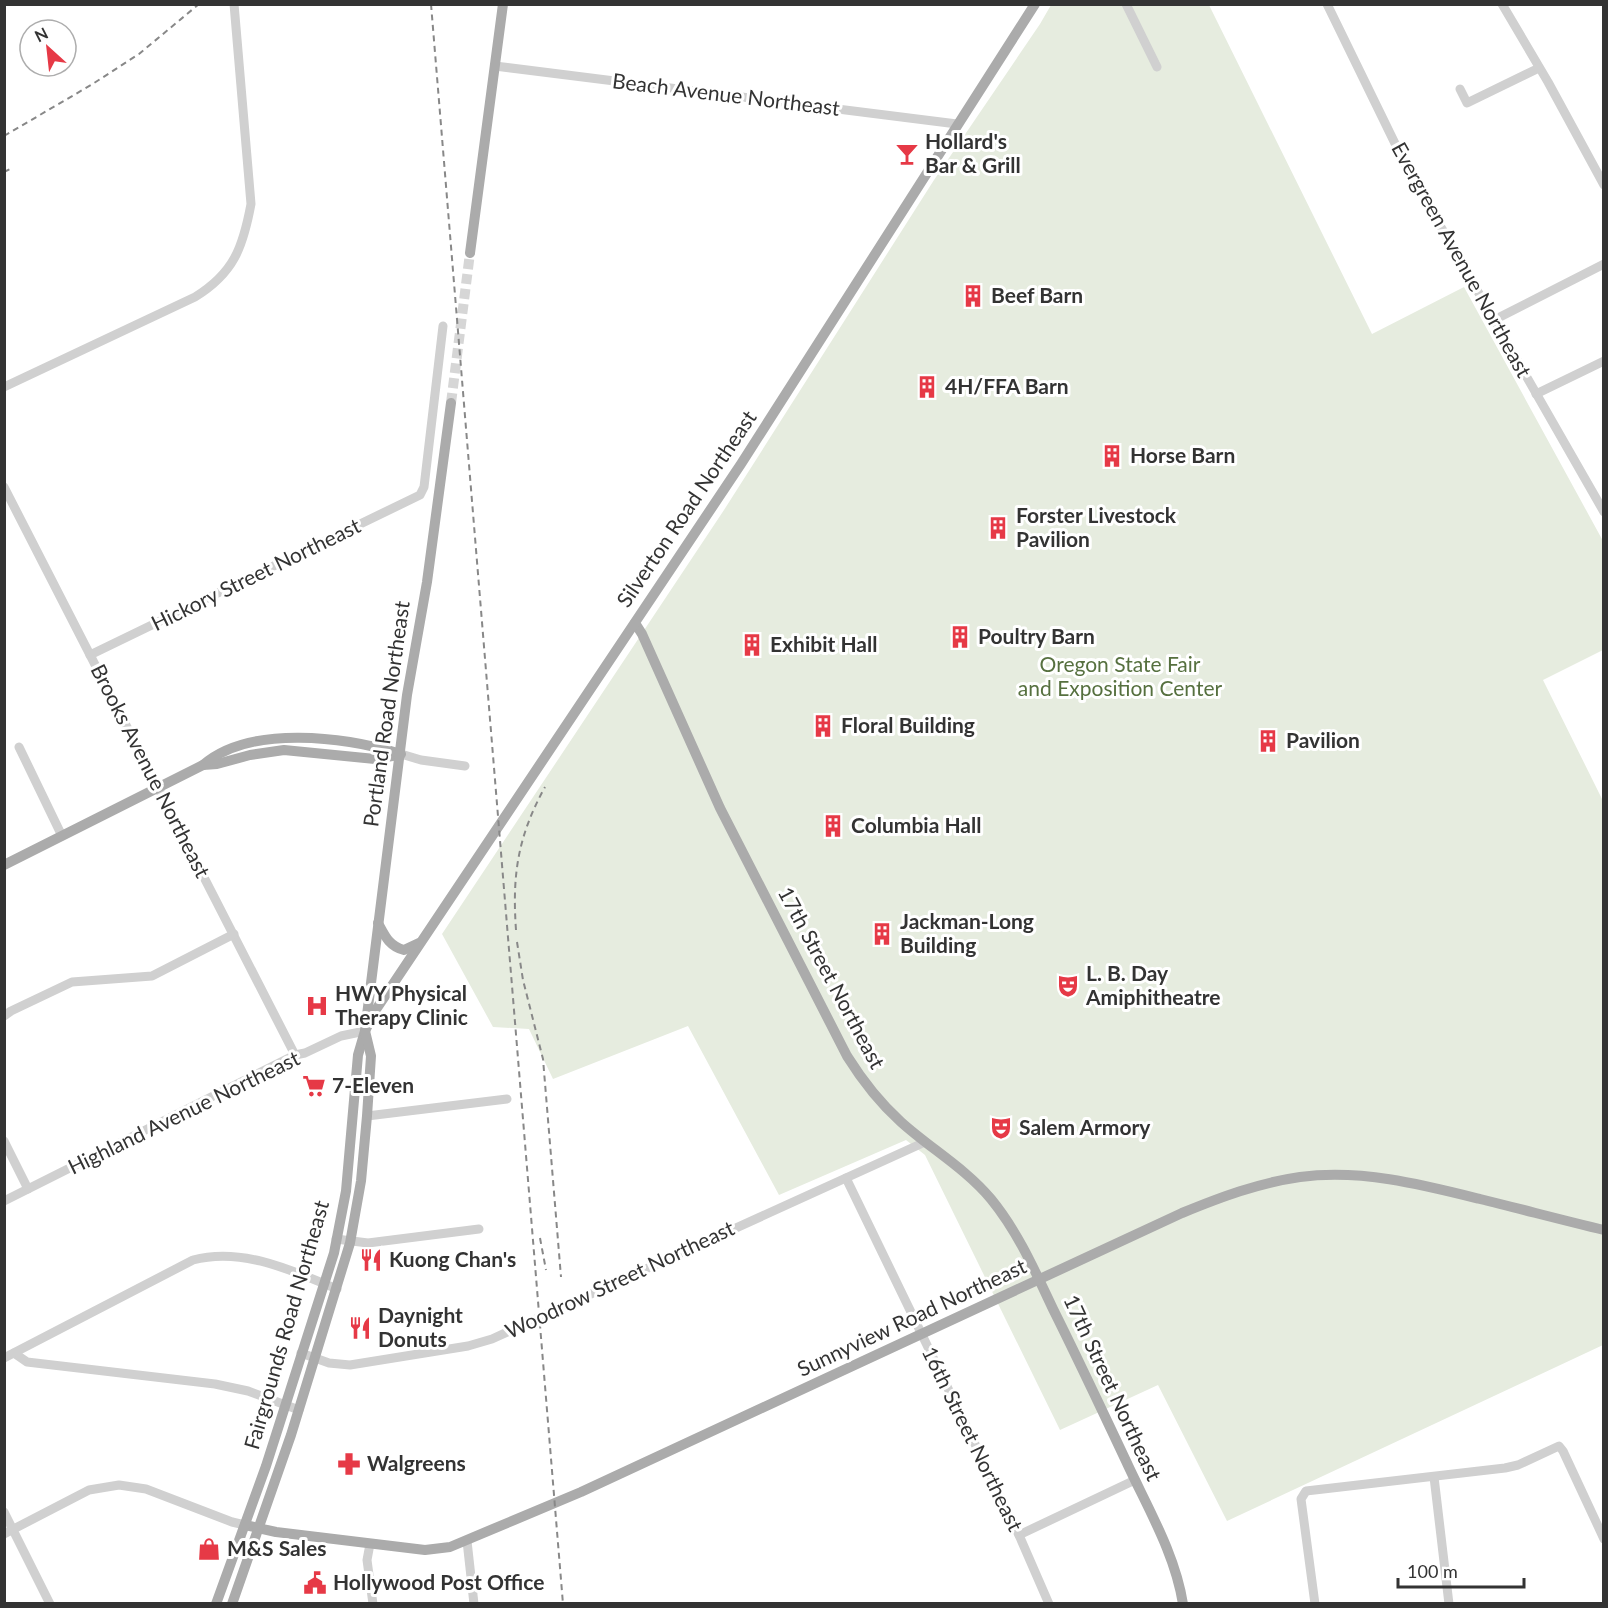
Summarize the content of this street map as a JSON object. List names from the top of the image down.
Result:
{
  "streets": {
    "main road": [
      "Silverton Road Northeast",
      "Portland Road Northeast",
      "17th Street Northeast",
      "Sunnyview Road Northeast",
      "Fairgrounds Road Northeast"
    ],
    "street": [
      "Beach Avenue Northeast",
      "Evergreen Avenue Northeast",
      "Hickory Street Northeast",
      "Brooks Avenue Northeast",
      "Highland Avenue Northeast",
      "Woodrow Street Northeast",
      "16th Street Northeast"
    ]
  },
  "crossings": [
    ["Beach Avenue Northeast", "Silverton Road Northeast"],
    ["Silverton Road Northeast", "Portland Road Northeast"],
    ["Silverton Road Northeast", "17th Street Northeast"],
    ["Silverton Road Northeast", "Highland Avenue Northeast"],
    ["Silverton Road Northeast", "Fairgrounds Road Northeast"],
    ["Hickory Street Northeast", "Brooks Avenue Northeast"],
    ["Portland Road Northeast", "Highland Avenue Northeast"],
    ["Portland Road Northeast", "Fairgrounds Road Northeast"],
    ["Brooks Avenue Northeast", "Highland Avenue Northeast"],
    ["17th Street Northeast", "Woodrow Street Northeast"],
    ["17th Street Northeast", "Sunnyview Road Northeast"],
    ["Highland Avenue Northeast", "Fairgrounds Road Northeast"],
    ["Woodrow Street Northeast", "Fairgrounds Road Northeast"],
    ["Woodrow Street Northeast", "16th Street Northeast"],
    ["Sunnyview Road Northeast", "Fairgrounds Road Northeast"],
    ["Sunnyview Road Northeast", "16th Street Northeast"]
  ],
  "parks": ["Oregon State Fair and Exposition Center"],
  "places": {
    "bar": ["Hollard's Bar & Grill"],
    "building": [
      "Beef Barn",
      "4H/FFA Barn",
      "Horse Barn",
      "Forster Livestock Pavilion",
      "Poultry Barn",
      "Exhibit Hall",
      "Floral Building",
      "Pavilion",
      "Columbia Hall",
      "Jackman-Long Building"
    ],
    "theatre": ["L. B. Day Amiphitheatre", "Salem Armory"],
    "hospital": ["HWY Physical Therapy Clinic"],
    "supermarket": ["7-Eleven"],
    "restaurant": ["Kuong Chan's", "Daynight Donuts"],
    "pharmacy": ["Walgreens"],
    "shop": ["M&S Sales"],
    "public building": ["Hollywood Post Office"]
  },
  "scale_bar": "100 m",
  "north": "top left"
}
